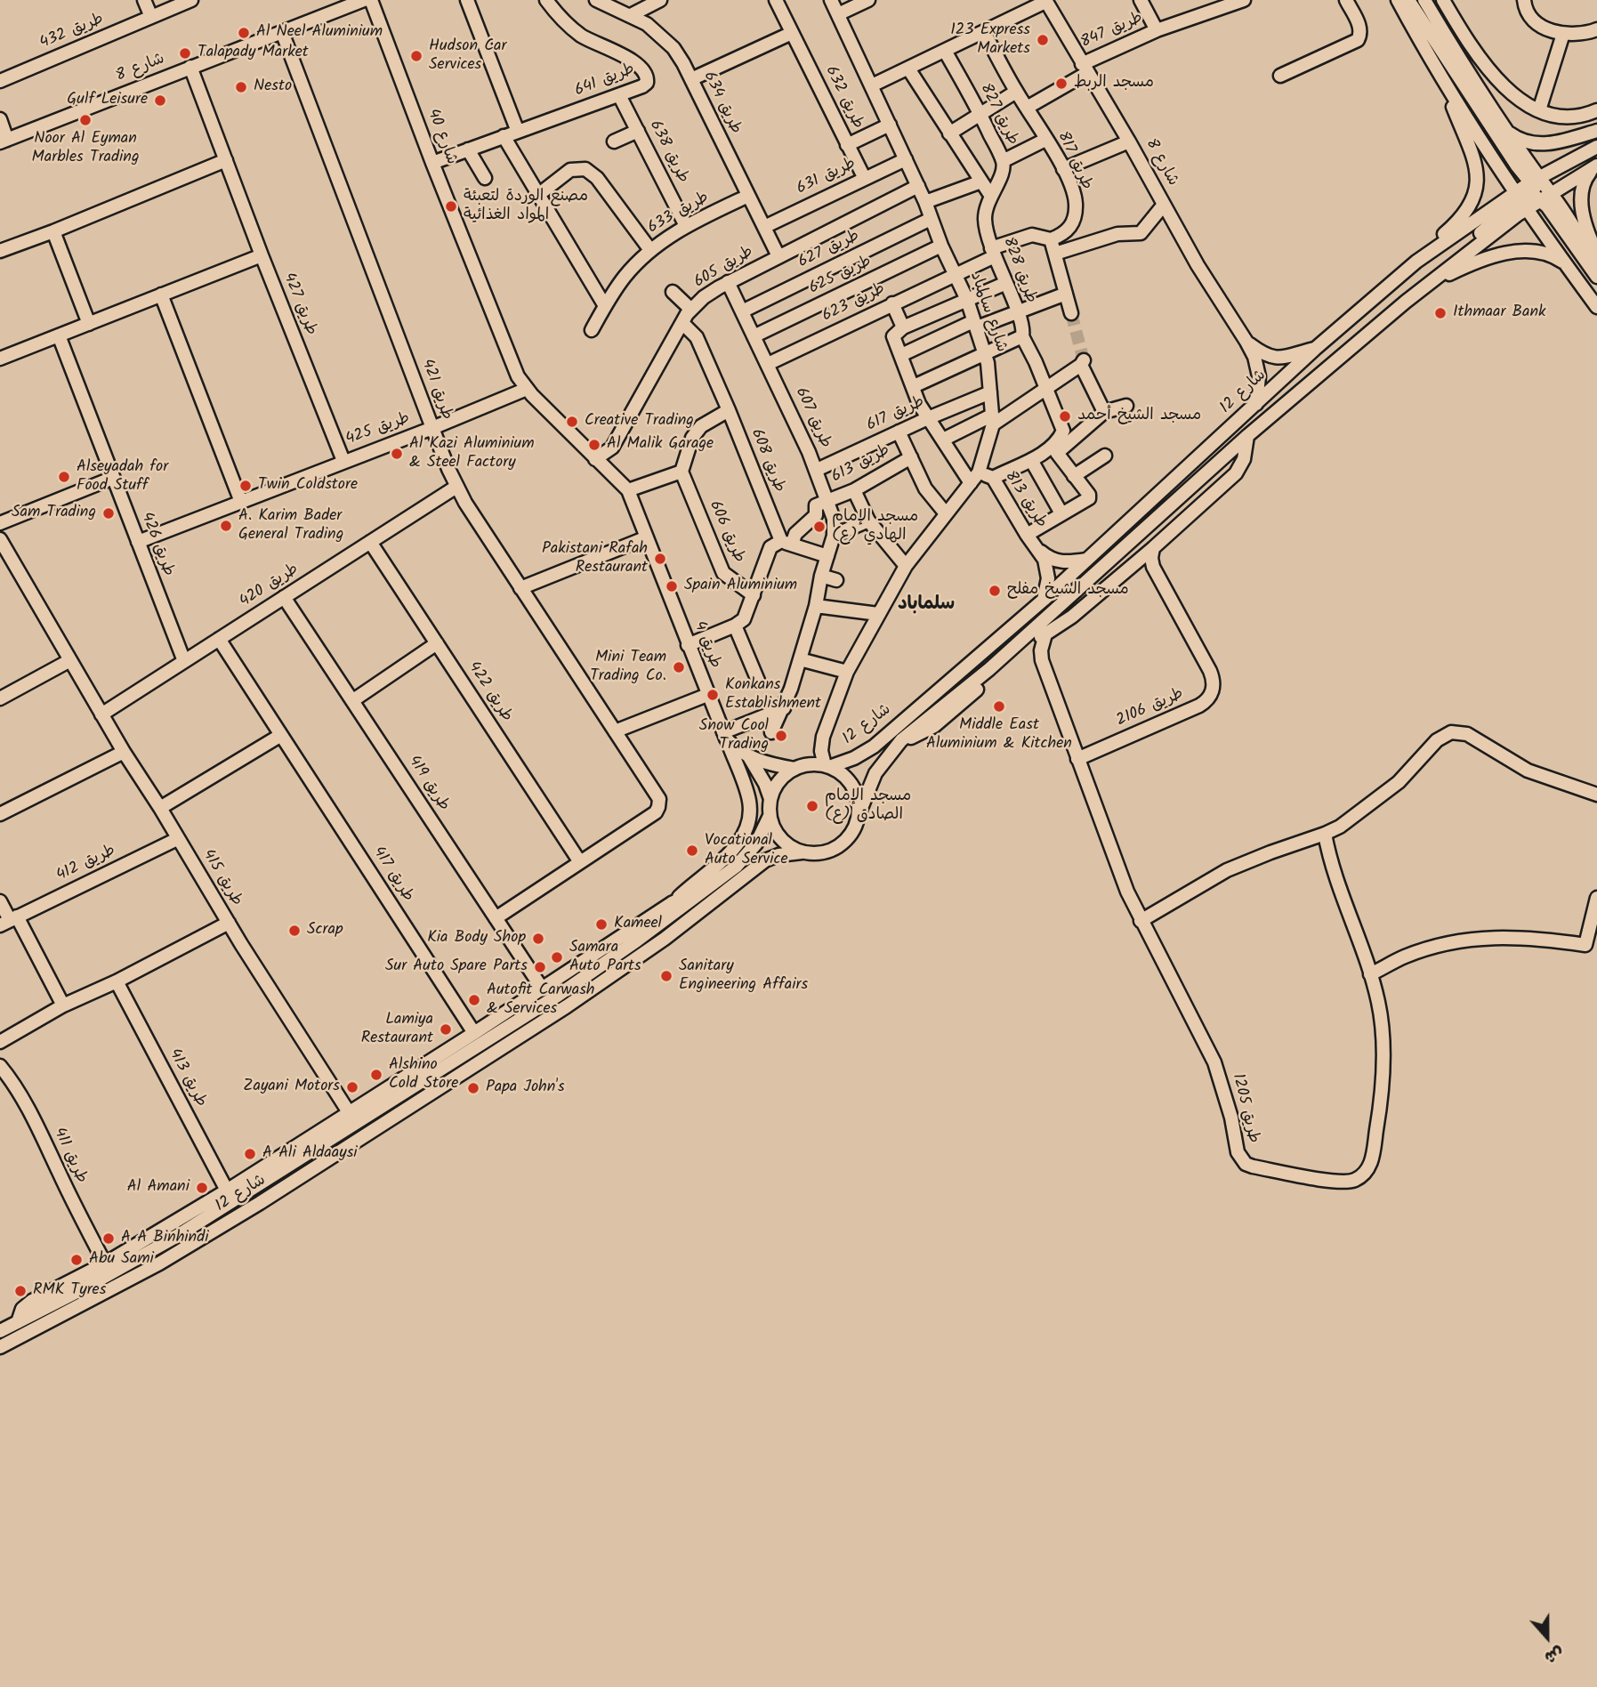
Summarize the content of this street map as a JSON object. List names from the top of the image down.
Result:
{
  "streets": {
    "street": [
      "طريق 847",
      "طريق 432",
      "شارع 8",
      "طريق 641",
      "طريق 632",
      "طريق 634",
      "طريق 827",
      "شارع 40",
      "طريق 638",
      "طريق 817",
      "طريق 631",
      "طريق 633",
      "طريق 627",
      "طريق 605",
      "طريق 828",
      "طريق 625",
      "طريق 623",
      "طريق 427",
      "شارع سالمباد",
      "طريق 421",
      "شارع 12",
      "طريق 617",
      "طريق 607",
      "طريق 425",
      "طريق 608",
      "طريق 613",
      "طريق 813",
      "طريق 606",
      "طريق 426",
      "طريق 420",
      "طريق 4",
      "طريق 422",
      "طريق 2106",
      "طريق 419",
      "طريق 412",
      "طريق 417",
      "طريق 415",
      "طريق 413",
      "طريق 1205",
      "طريق 411"
    ]
  },
  "crossings": [
    ["طريق 847", "شارع 8"],
    ["طريق 847", "طريق 817"],
    ["شارع 8", "طريق 427"],
    ["شارع 8", "طريق 421"],
    ["شارع 8", "شارع 12"],
    ["طريق 641", "شارع 40"],
    ["طريق 641", "طريق 638"],
    ["طريق 632", "طريق 631"],
    ["طريق 634", "طريق 631"],
    ["طريق 634", "طريق 633"],
    ["طريق 634", "طريق 605"],
    ["طريق 827", "طريق 828"],
    ["شارع 40", "طريق 425"],
    ["شارع 40", "طريق 4"],
    ["طريق 638", "طريق 633"],
    ["طريق 817", "طريق 623"],
    ["طريق 631", "شارع سالمباد"],
    ["طريق 627", "شارع سالمباد"],
    ["طريق 627", "طريق 607"],
    ["طريق 605", "شارع سالمباد"],
    ["طريق 605", "طريق 607"],
    ["طريق 605", "طريق 608"],
    ["طريق 605", "طريق 4"],
    ["طريق 828", "طريق 623"],
    ["طريق 625", "شارع سالمباد"],
    ["طريق 625", "طريق 607"],
    ["طريق 623", "شارع سالمباد"],
    ["طريق 623", "طريق 607"],
    ["طريق 427", "طريق 425"],
    ["شارع سالمباد", "شارع 12"],
    ["شارع سالمباد", "طريق 617"],
    ["شارع سالمباد", "طريق 813"],
    ["طريق 421", "طريق 425"],
    ["طريق 421", "طريق 420"],
    ["طريق 421", "طريق 422"],
    ["شارع 12", "طريق 813"],
    ["طريق 617", "طريق 607"],
    ["طريق 607", "طريق 613"],
    ["طريق 607", "طريق 606"],
    ["طريق 425", "طريق 426"],
    ["طريق 425", "طريق 4"],
    ["طريق 608", "طريق 606"],
    ["طريق 613", "طريق 606"],
    ["طريق 426", "طريق 420"],
    ["طريق 420", "طريق 422"],
    ["طريق 420", "طريق 419"],
    ["طريق 420", "طريق 417"],
    ["طريق 420", "طريق 415"],
    ["طريق 2106", "طريق 1205"],
    ["طريق 412", "طريق 415"]
  ],
  "districts": ["سلماباد"],
  "places": [
    "Al Neel Aluminium",
    "123 Express Markets",
    "Talapady Market",
    "Hudson Car Services",
    "مسجد الربط",
    "Nesto",
    "Gulf Leisure",
    "Noor Al Eyman Marbles Trading",
    "مصنع الوردة لتعبئة المواد الغذائية",
    "Ithmaar Bank",
    "مسجد الشيخ أحمد",
    "Creative Trading",
    "Al Malik Garage",
    "Al Kazi Aluminium & Steel Factory",
    "Alseyadah for Food Stuff",
    "Twin Coldstore",
    "Sam Trading",
    "A. Karim Bader General Trading",
    "مسجد الإمام الهادي (ع)",
    "Pakistani Rafah Restaurant",
    "Spain Aluminium",
    "مسجد الشيخ مفلح",
    "Mini Team Trading Co.",
    "Konkans Establishment",
    "Middle East Aluminium & Kitchen",
    "Snow Cool Trading",
    "مسجد الإمام الصادق (ع)",
    "Vocational Auto Service",
    "Kameel",
    "Scrap",
    "Kia Body Shop",
    "Samara Auto Parts",
    "Sur Auto Spare Parts",
    "Sanitary Engineering Affairs",
    "Autofit Carwash & Services",
    "Lamiya Restaurant",
    "Alshino Cold Store",
    "Zayani Motors",
    "Papa John's",
    "A Ali Aldaaysi",
    "Al Amani",
    "A A Binhindi",
    "Abu Sami",
    "RMK Tyres"
  ],
  "north": "bottom"
}
